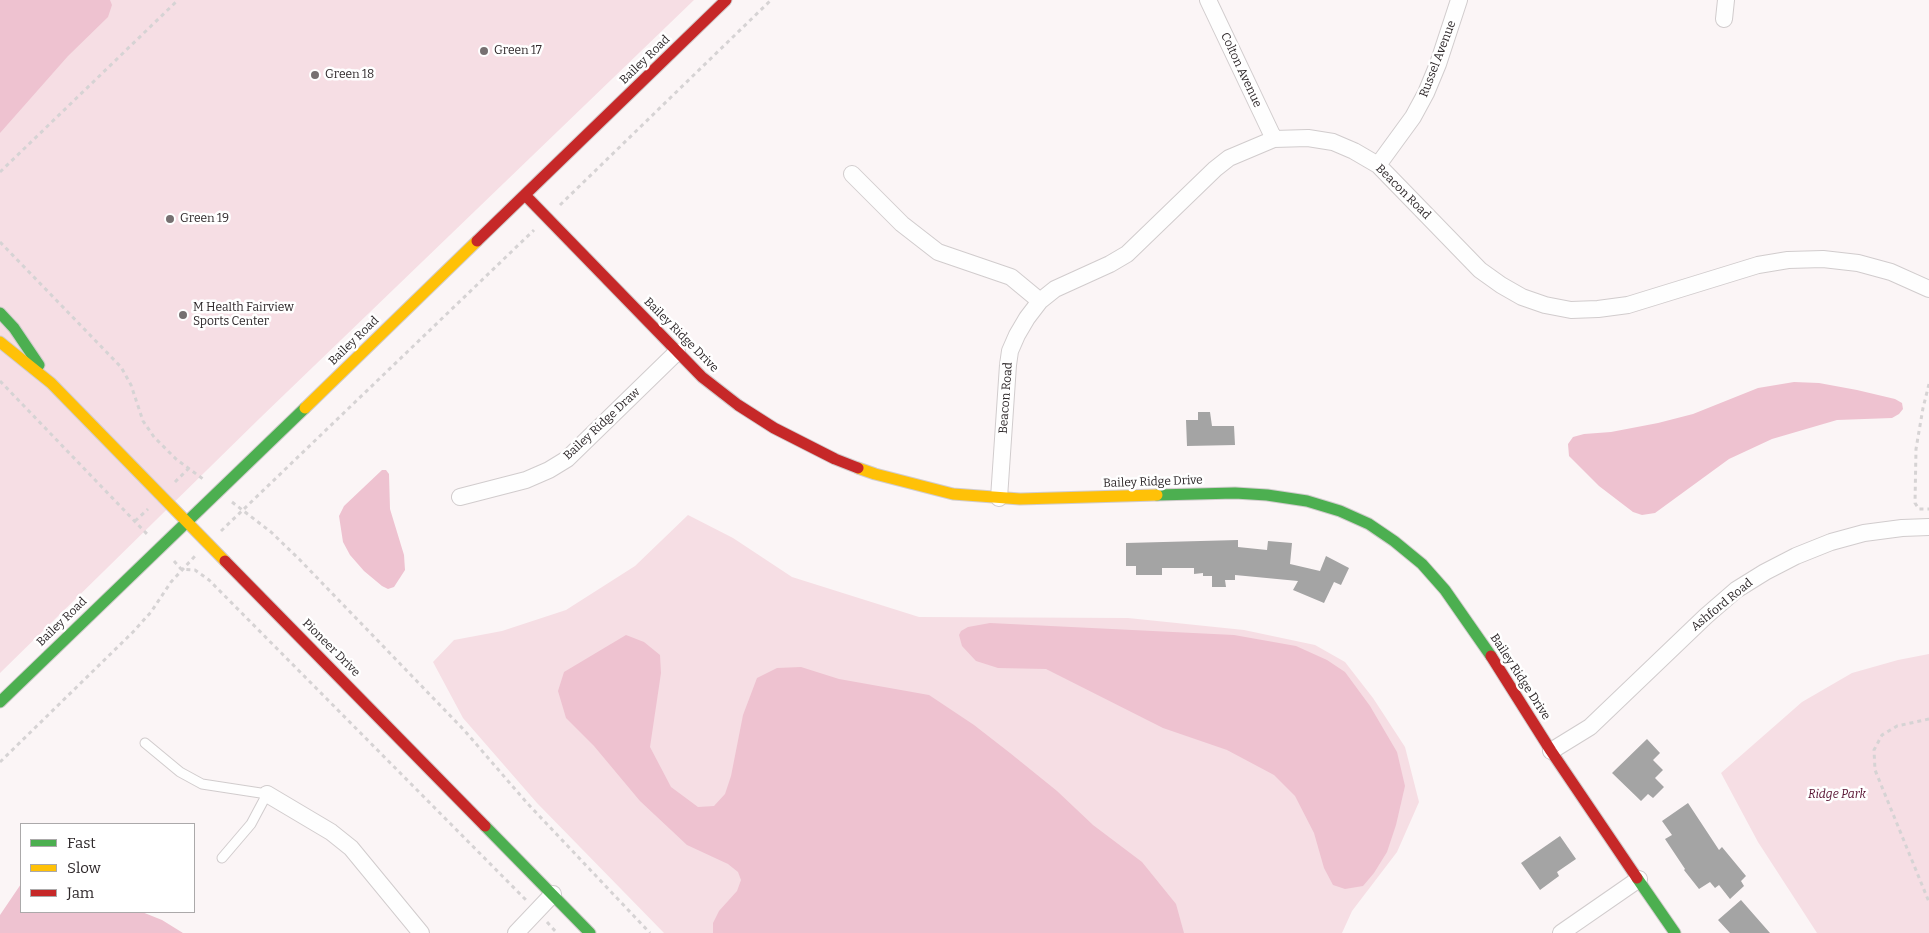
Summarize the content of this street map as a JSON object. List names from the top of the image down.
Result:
{
  "streets": {
    "street": [
      "Russel Avenue",
      "Bailey Road",
      "Colton Avenue",
      "Beacon Road",
      "Bailey Ridge Drive",
      "Bailey Ridge Draw",
      "Ashford Road",
      "Pioneer Drive"
    ]
  },
  "crossings": [
    ["Russel Avenue", "Beacon Road"],
    ["Bailey Road", "Bailey Ridge Drive"],
    ["Bailey Road", "Pioneer Drive"],
    ["Colton Avenue", "Beacon Road"],
    ["Beacon Road", "Bailey Ridge Drive"],
    ["Bailey Ridge Drive", "Bailey Ridge Draw"],
    ["Bailey Ridge Drive", "Ashford Road"]
  ],
  "parks": ["Ridge Park"],
  "places": [
    "Green 17",
    "Green 18",
    "Green 19",
    "M Health Fairview Sports Center"
  ],
  "legend": ["Fast", "Slow", "Jam"]
}
